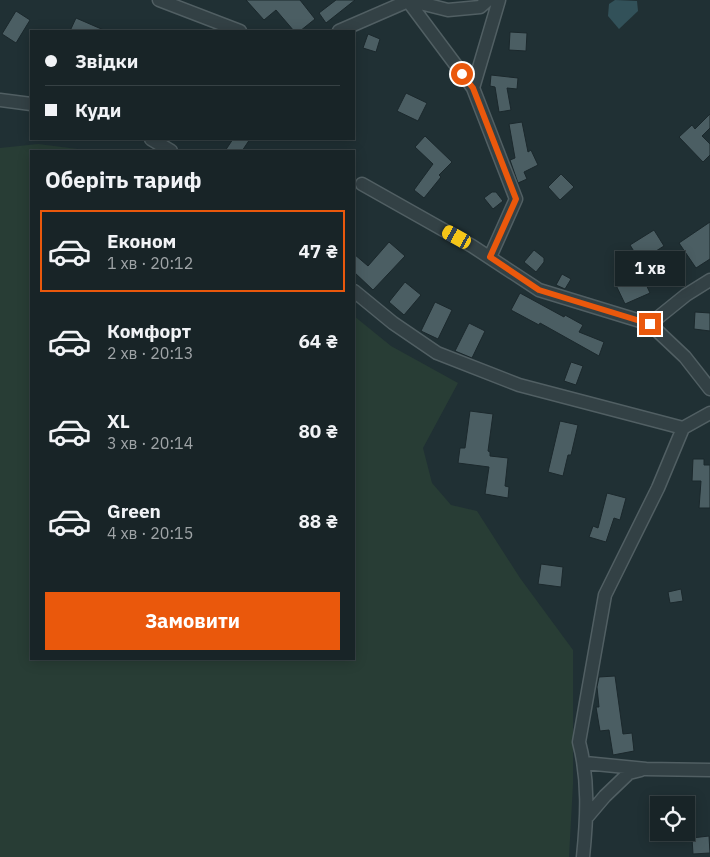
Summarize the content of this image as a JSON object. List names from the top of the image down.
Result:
{
  "page": {
    "banner": ["Звідки", "Куди"],
    "heading": "Оберіть тариф",
    "list": [
      {
        "name": "Економ",
        "note": "1 хв · 20:12",
        "value": "47 ₴"
      },
      {
        "name": "Комфорт",
        "note": "2 хв · 20:13",
        "value": "64 ₴"
      },
      {
        "name": "XL",
        "note": "3 хв · 20:14",
        "value": "80 ₴"
      },
      {
        "name": "Green",
        "note": "4 хв · 20:15",
        "value": "88 ₴"
      }
    ],
    "bubble": "1 хв",
    "buttons": "Замовити"
  }
}
